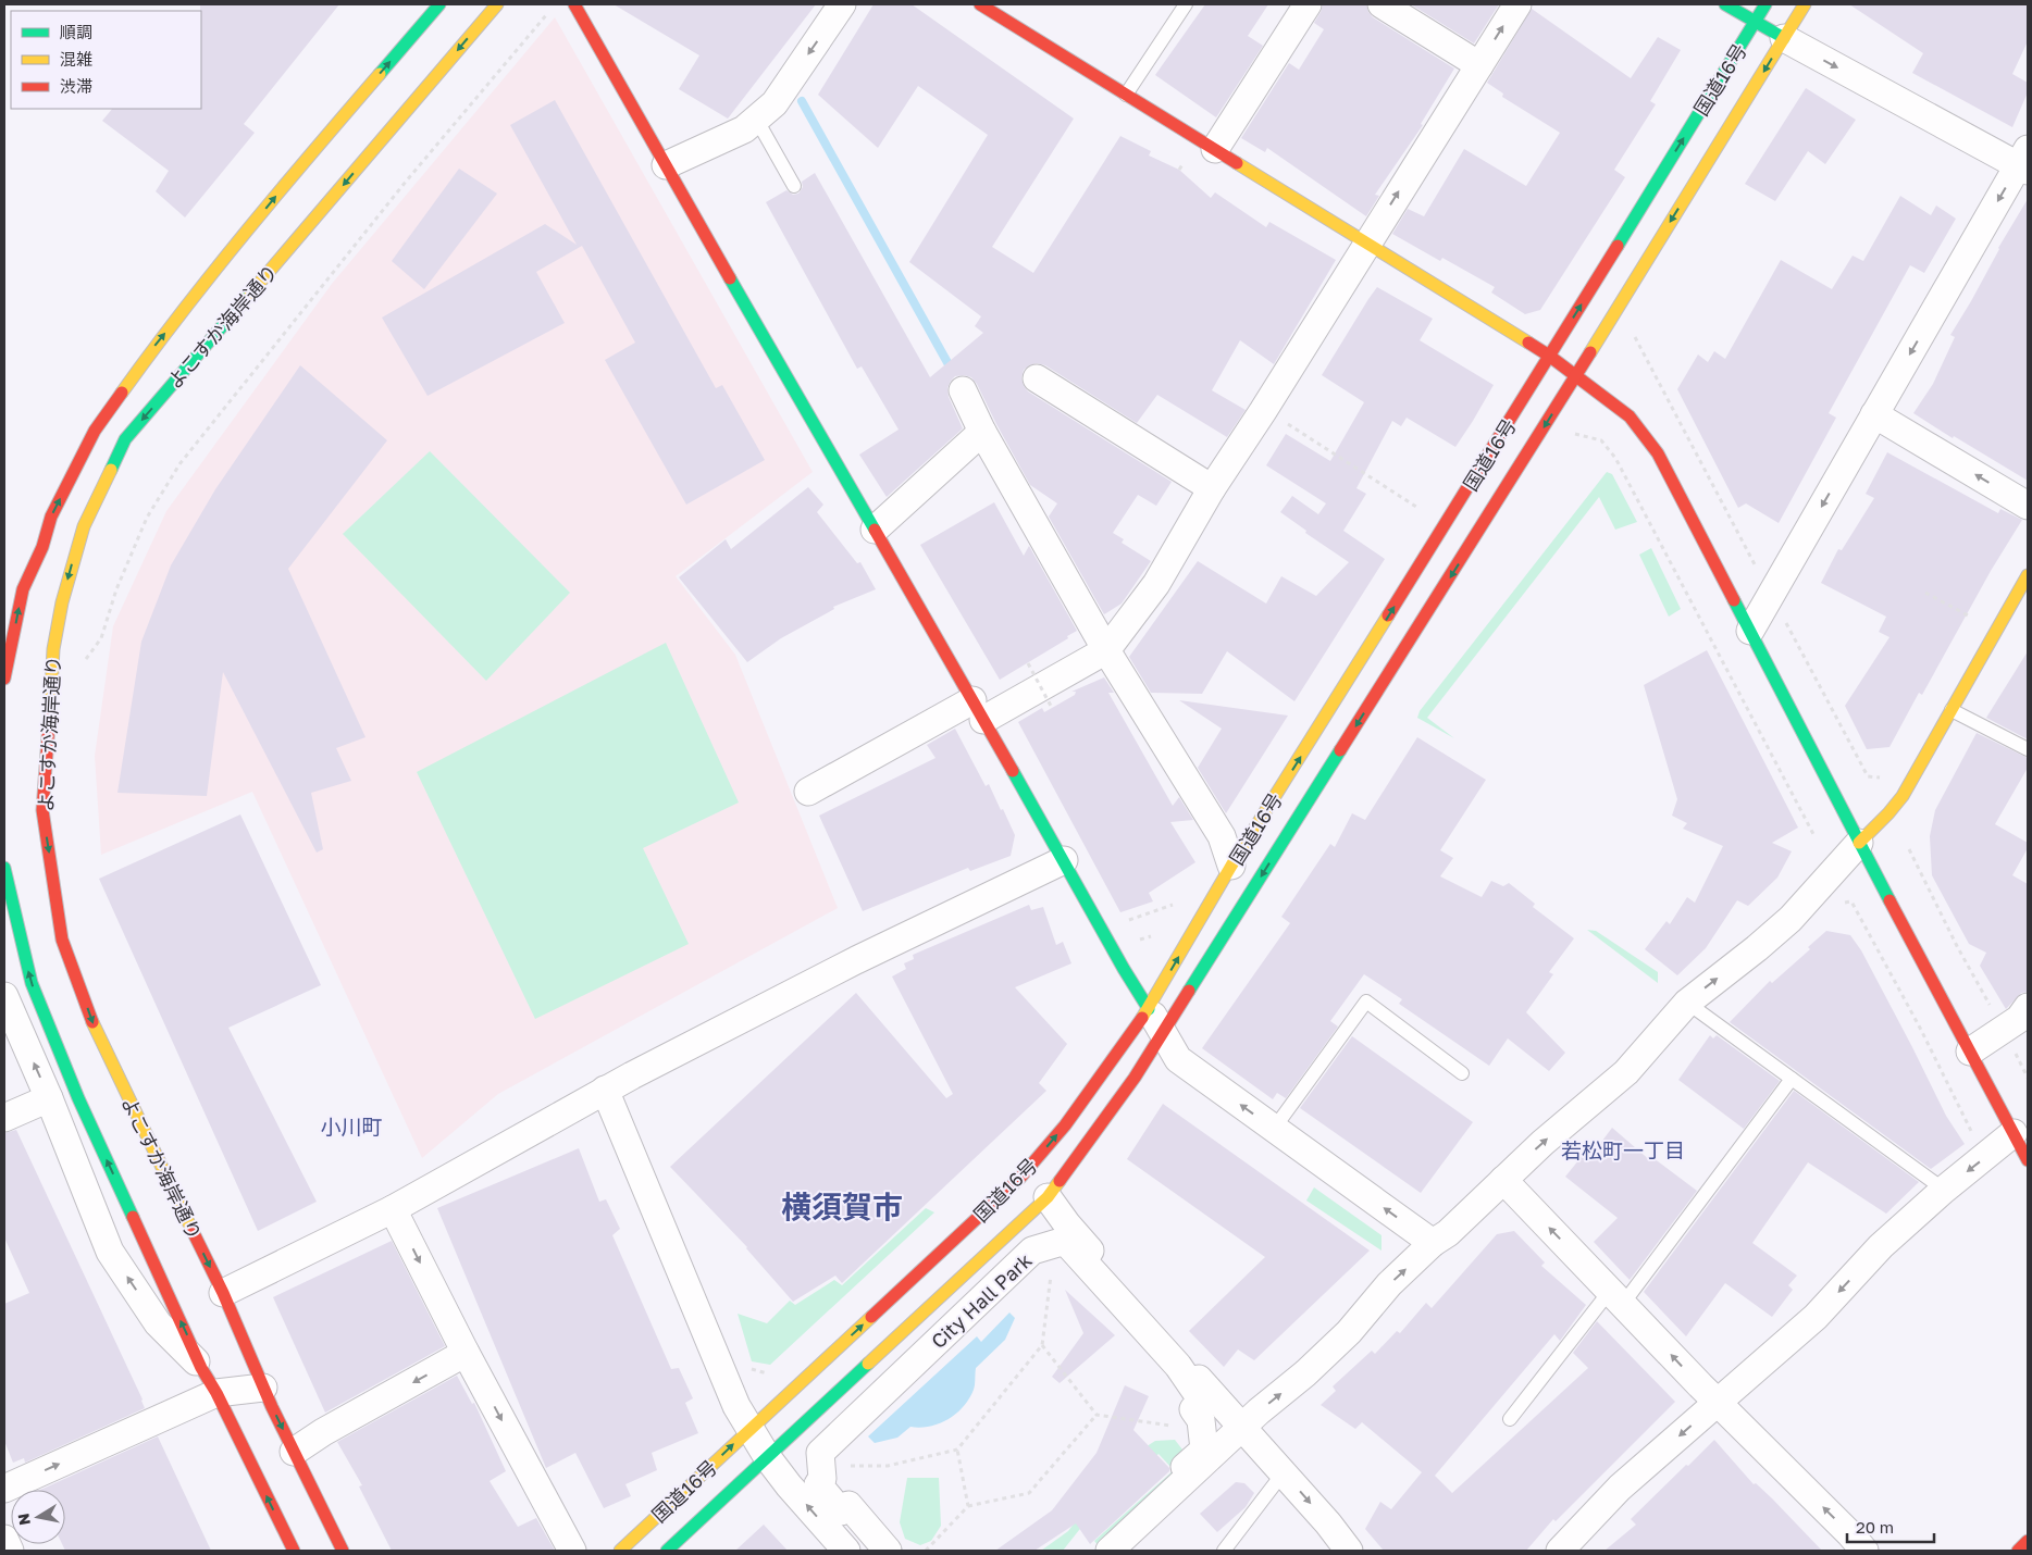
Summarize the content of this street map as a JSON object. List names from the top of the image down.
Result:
{
  "streets": {
    "main road": ["国道16号", "よこすか海岸通り"],
    "street": ["City Hall Park"]
  },
  "districts": ["小川町", "若松町一丁目", "横須賀市"],
  "legend": ["順調", "混雑", "渋滞"],
  "scale_bar": "20 m",
  "north": "left"
}
